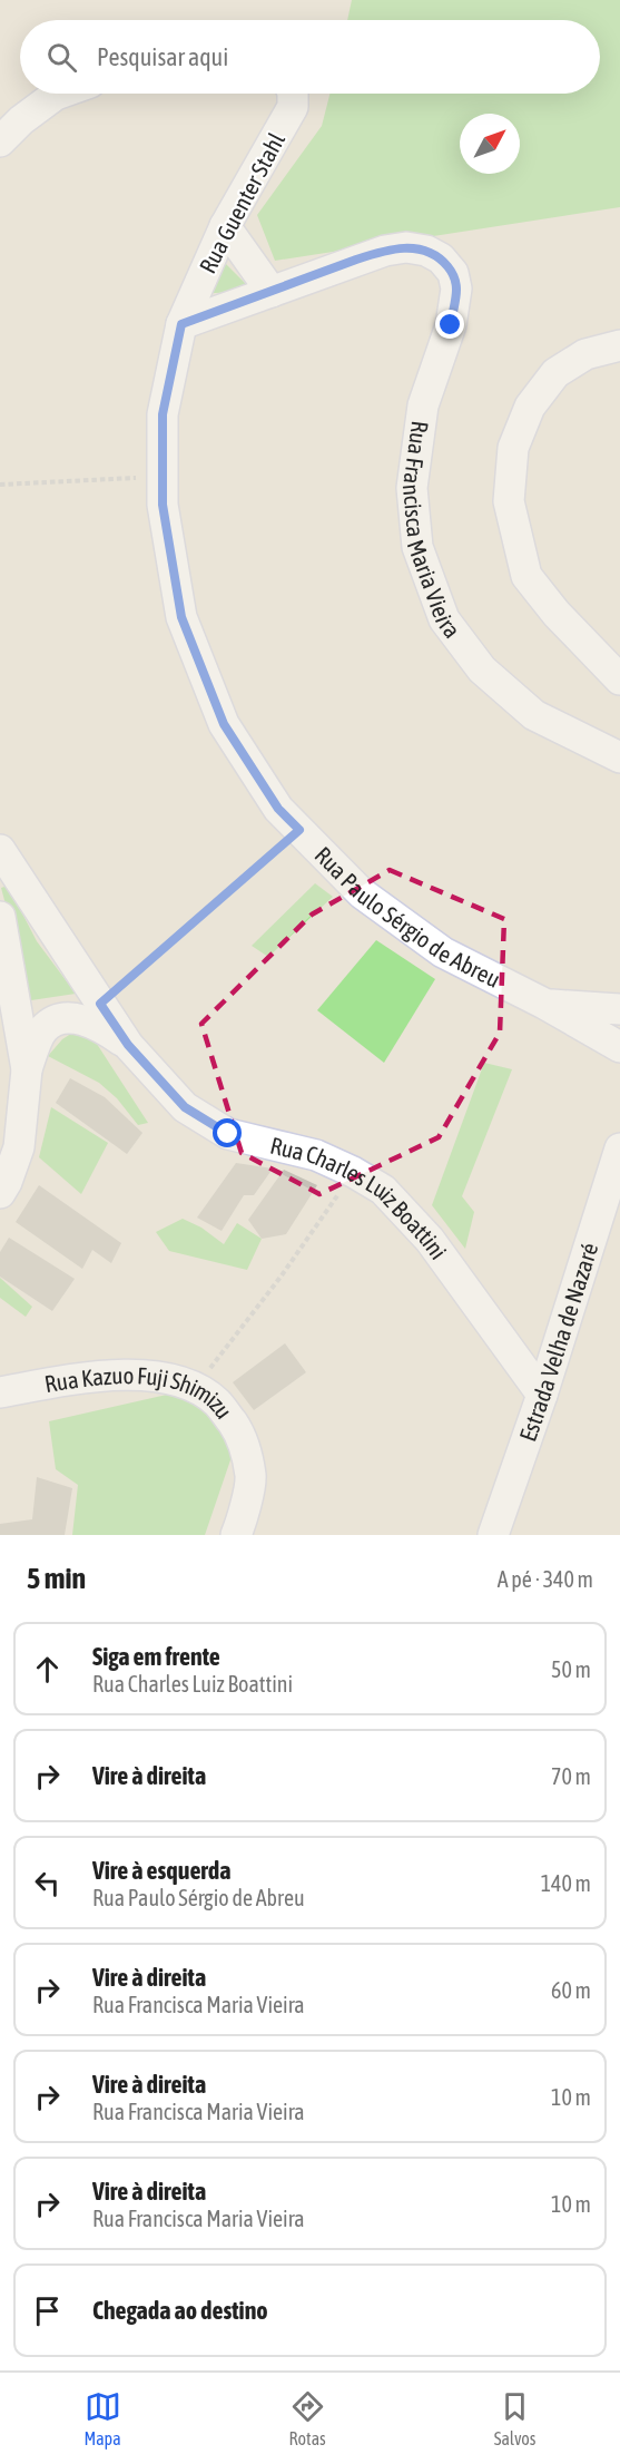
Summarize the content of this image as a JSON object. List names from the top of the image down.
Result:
{
  "streets": {
    "street": [
      "Rua Guenter Stahl",
      "Rua Francisca Maria Vieira",
      "Rua Paulo Sérgio de Abreu",
      "Rua Charles Luiz Boattini",
      "Estrada Velha de Nazaré",
      "Rua Kazuo Fuji Shimizu"
    ]
  },
  "crossings": [
    ["Rua Guenter Stahl", "Rua Francisca Maria Vieira"],
    ["Rua Guenter Stahl", "Rua Paulo Sérgio de Abreu"],
    ["Rua Francisca Maria Vieira", "Rua Paulo Sérgio de Abreu"],
    ["Rua Charles Luiz Boattini", "Estrada Velha de Nazaré"]
  ],
  "north": "top right",
  "page": {
    "search": "Pesquisar aqui",
    "heading": ["5 min", "A pé · 340 m"],
    "list": [
      ["Siga em frente", "Rua Charles Luiz Boattini", "50 m"],
      ["Vire à direita", "70 m"],
      ["Vire à esquerda", "Rua Paulo Sérgio de Abreu", "140 m"],
      ["Vire à direita", "Rua Francisca Maria Vieira", "60 m"],
      ["Vire à direita", "Rua Francisca Maria Vieira", "10 m"],
      ["Vire à direita", "Rua Francisca Maria Vieira", "10 m"],
      "Chegada ao destino"
    ],
    "nav": ["Mapa", "Rotas", "Salvos"]
  }
}
